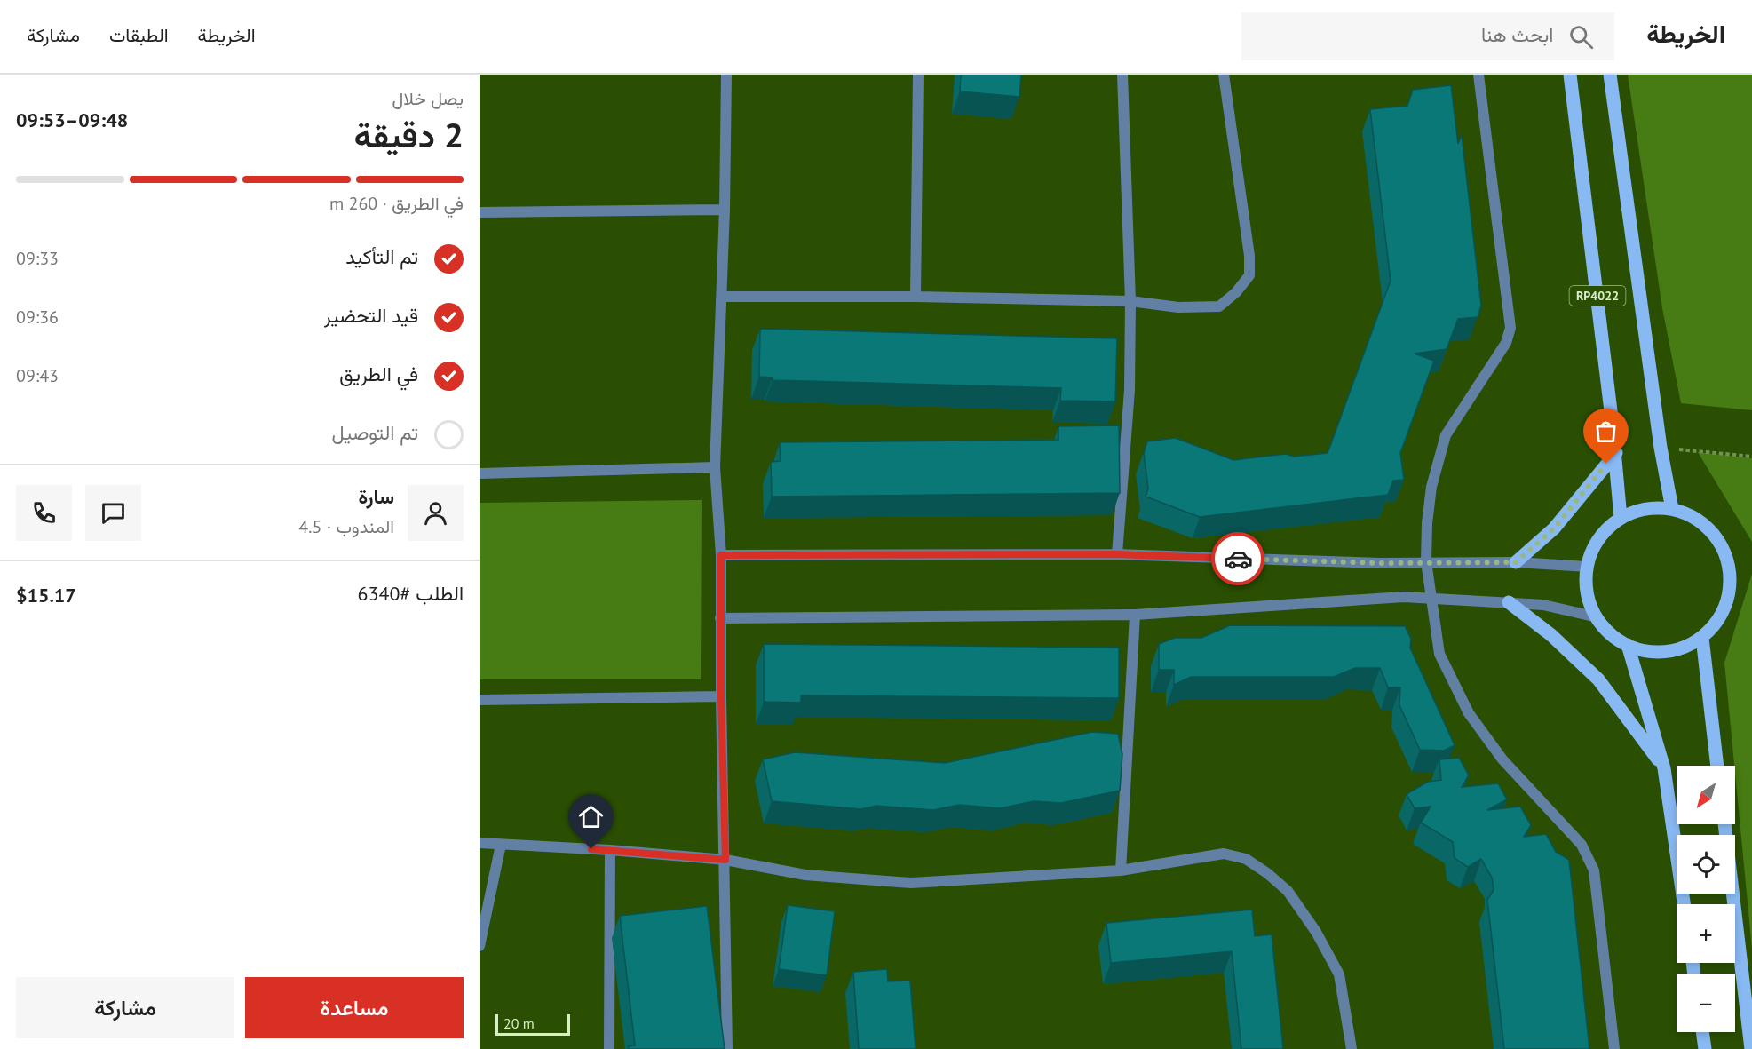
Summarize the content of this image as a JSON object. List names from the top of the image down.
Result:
{
  "streets": {
    "main road": ["RP4022"]
  },
  "scale_bar": "20 m",
  "north": "bottom left",
  "page": {
    "header": "الخريطة",
    "search": "ابحث هنا",
    "nav": ["الخريطة", "الطبقات", "مشاركة"],
    "heading": ["2 دقيقة", "يصل خلال", "09:48–09:53"],
    "panel": [
      "سارة",
      "المندوب · 4.5",
      "الطلب #6340",
      "$15.17"
    ],
    "bar": "في الطريق · 260 m",
    "list": [
      ["تم التأكيد", "09:33"],
      ["قيد التحضير", "09:36"],
      ["في الطريق", "09:43"],
      "تم التوصيل"
    ],
    "map_buttons": ["+", "−"],
    "buttons": ["مساعدة", "مشاركة"],
    "scale": "20 m"
  }
}
